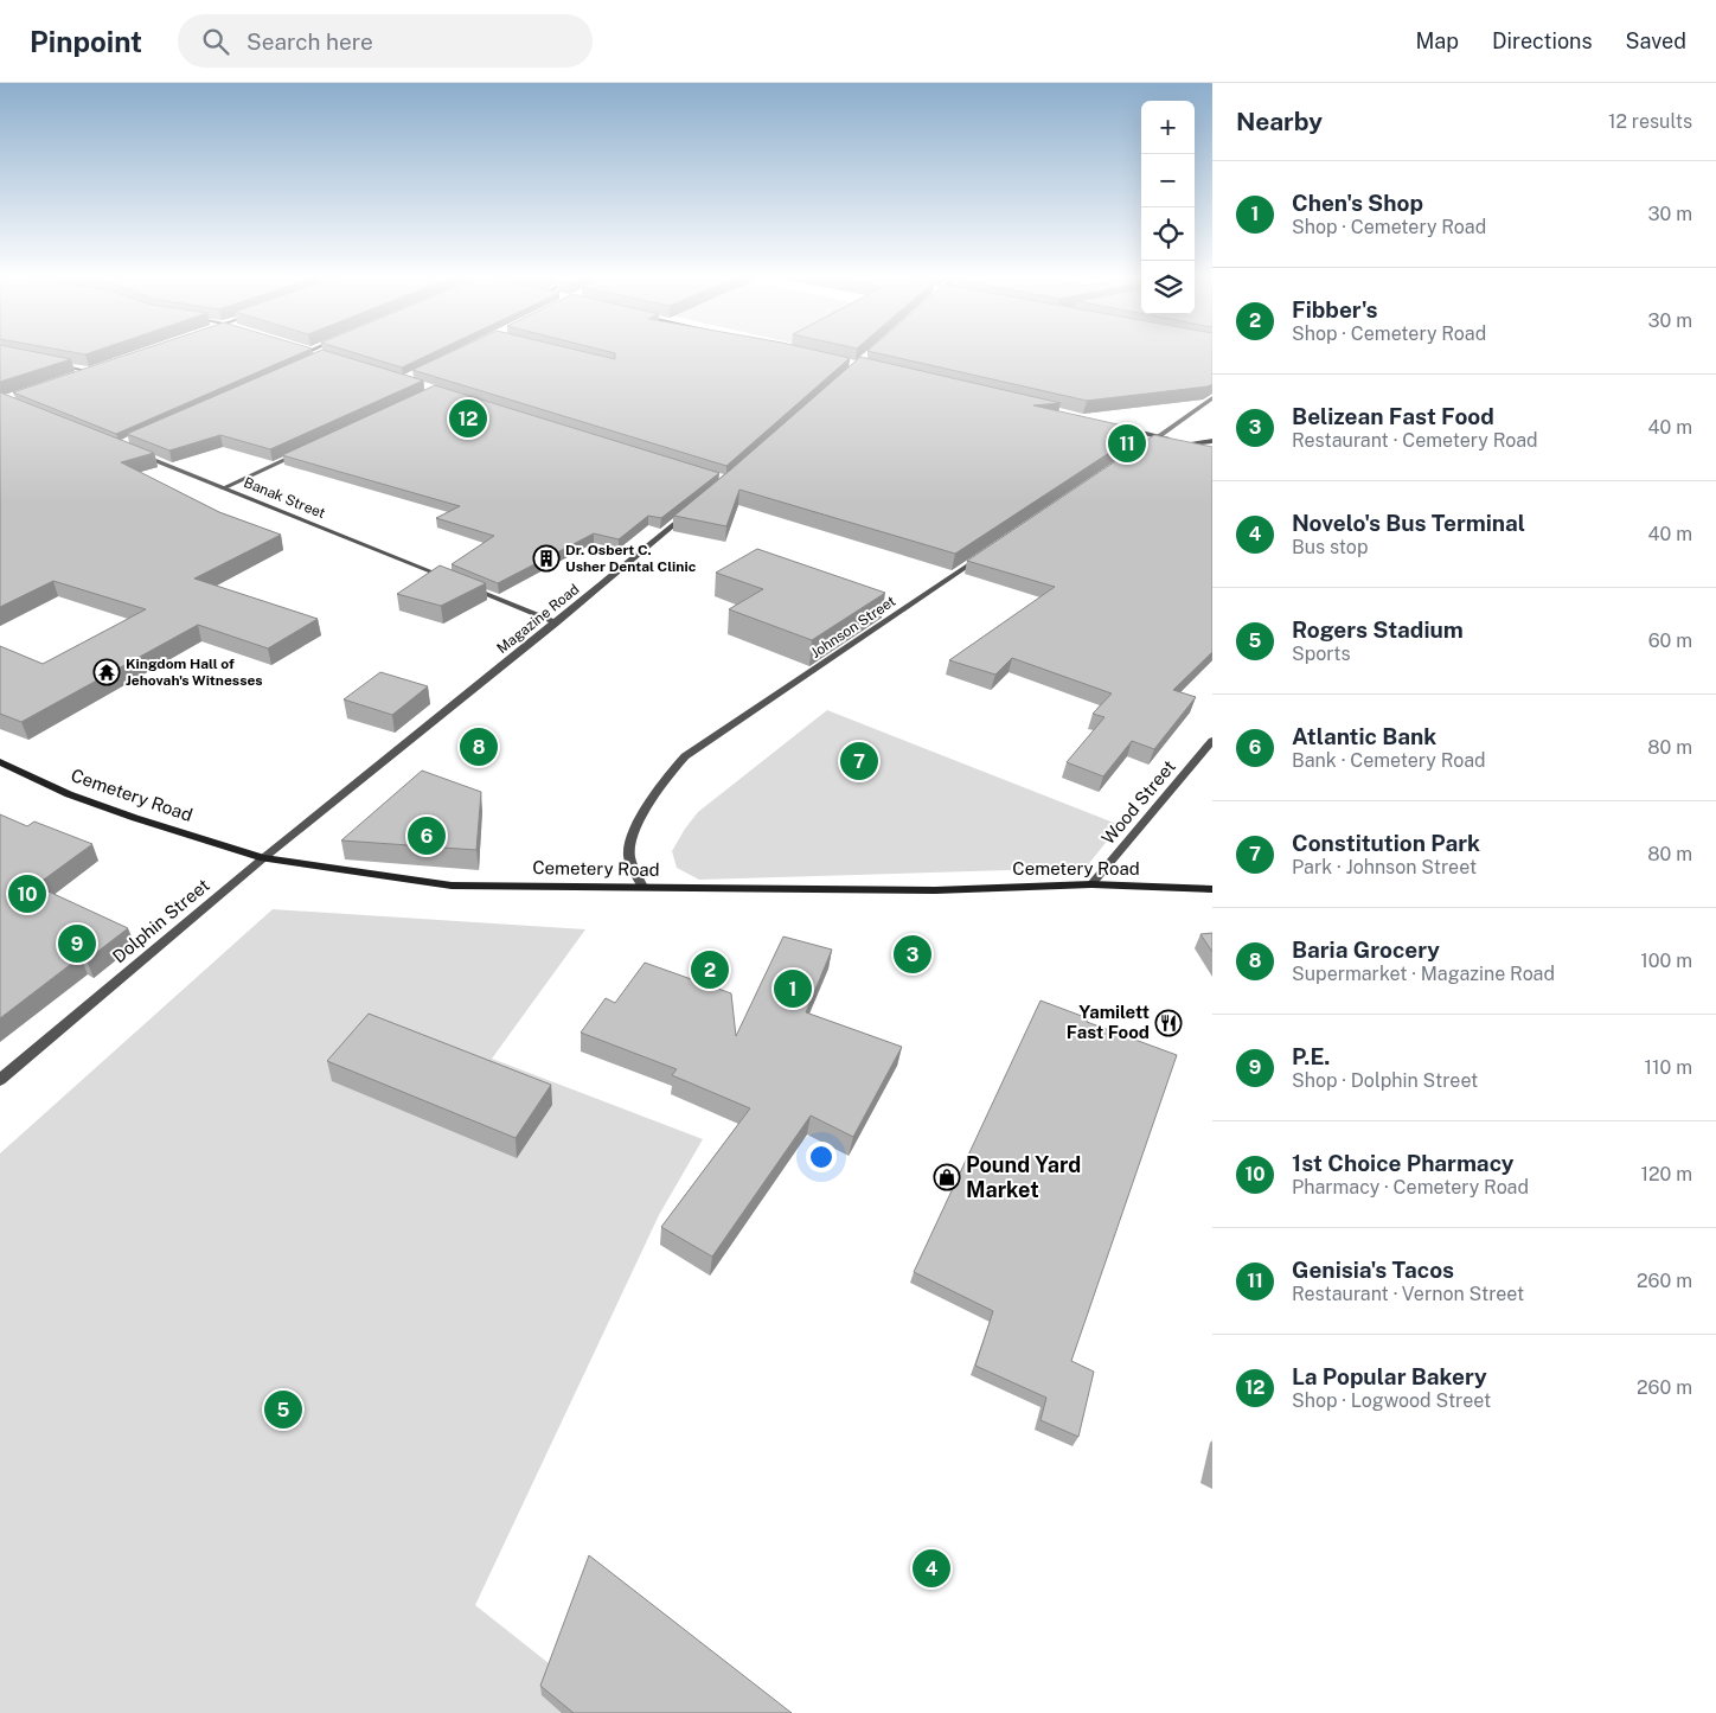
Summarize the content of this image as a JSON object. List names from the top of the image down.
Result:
{
  "streets": {
    "main road": ["Cemetery Road"],
    "street": [
      "Banak Street",
      "Magazine Road",
      "Johnson Street",
      "Wood Street",
      "Dolphin Street"
    ]
  },
  "crossings": [
    ["Magazine Road", "Cemetery Road"],
    ["Magazine Road", "Dolphin Street"],
    ["Johnson Street", "Cemetery Road"],
    ["Cemetery Road", "Wood Street"],
    ["Cemetery Road", "Dolphin Street"]
  ],
  "places": {
    "building": ["Dr. Osbert C. Usher Dental Clinic"],
    "temple": ["Kingdom Hall of Jehovah's Witnesses"],
    "restaurant": ["Yamilett Fast Food"],
    "shop": ["Pound Yard Market"]
  },
  "page": {
    "header": "Pinpoint",
    "search": "Search here",
    "nav": ["Map", "Directions", "Saved"],
    "heading": ["Nearby", "12 results"],
    "map_buttons": ["+", "−"],
    "list": [
      {
        "mark": "1",
        "name": "Chen's Shop",
        "note": "Shop · Cemetery Road",
        "value": "30 m"
      },
      {
        "mark": "2",
        "name": "Fibber's",
        "note": "Shop · Cemetery Road",
        "value": "30 m"
      },
      {
        "mark": "3",
        "name": "Belizean Fast Food",
        "note": "Restaurant · Cemetery Road",
        "value": "40 m"
      },
      {
        "mark": "4",
        "name": "Novelo's Bus Terminal",
        "note": "Bus stop",
        "value": "40 m"
      },
      {
        "mark": "5",
        "name": "Rogers Stadium",
        "note": "Sports",
        "value": "60 m"
      },
      {
        "mark": "6",
        "name": "Atlantic Bank",
        "note": "Bank · Cemetery Road",
        "value": "80 m"
      },
      {
        "mark": "7",
        "name": "Constitution Park",
        "note": "Park · Johnson Street",
        "value": "80 m"
      },
      {
        "mark": "8",
        "name": "Baria Grocery",
        "note": "Supermarket · Magazine Road",
        "value": "100 m"
      },
      {
        "mark": "9",
        "name": "P.E.",
        "note": "Shop · Dolphin Street",
        "value": "110 m"
      },
      {
        "mark": "10",
        "name": "1st Choice Pharmacy",
        "note": "Pharmacy · Cemetery Road",
        "value": "120 m"
      },
      {
        "mark": "11",
        "name": "Genisia's Tacos",
        "note": "Restaurant · Vernon Street",
        "value": "260 m"
      },
      {
        "mark": "12",
        "name": "La Popular Bakery",
        "note": "Shop · Logwood Street",
        "value": "260 m"
      }
    ],
    "pins": [
      "12",
      "11",
      "8",
      "7",
      "6",
      "10",
      "9",
      "3",
      "2",
      "1",
      "5",
      "4"
    ]
  }
}
